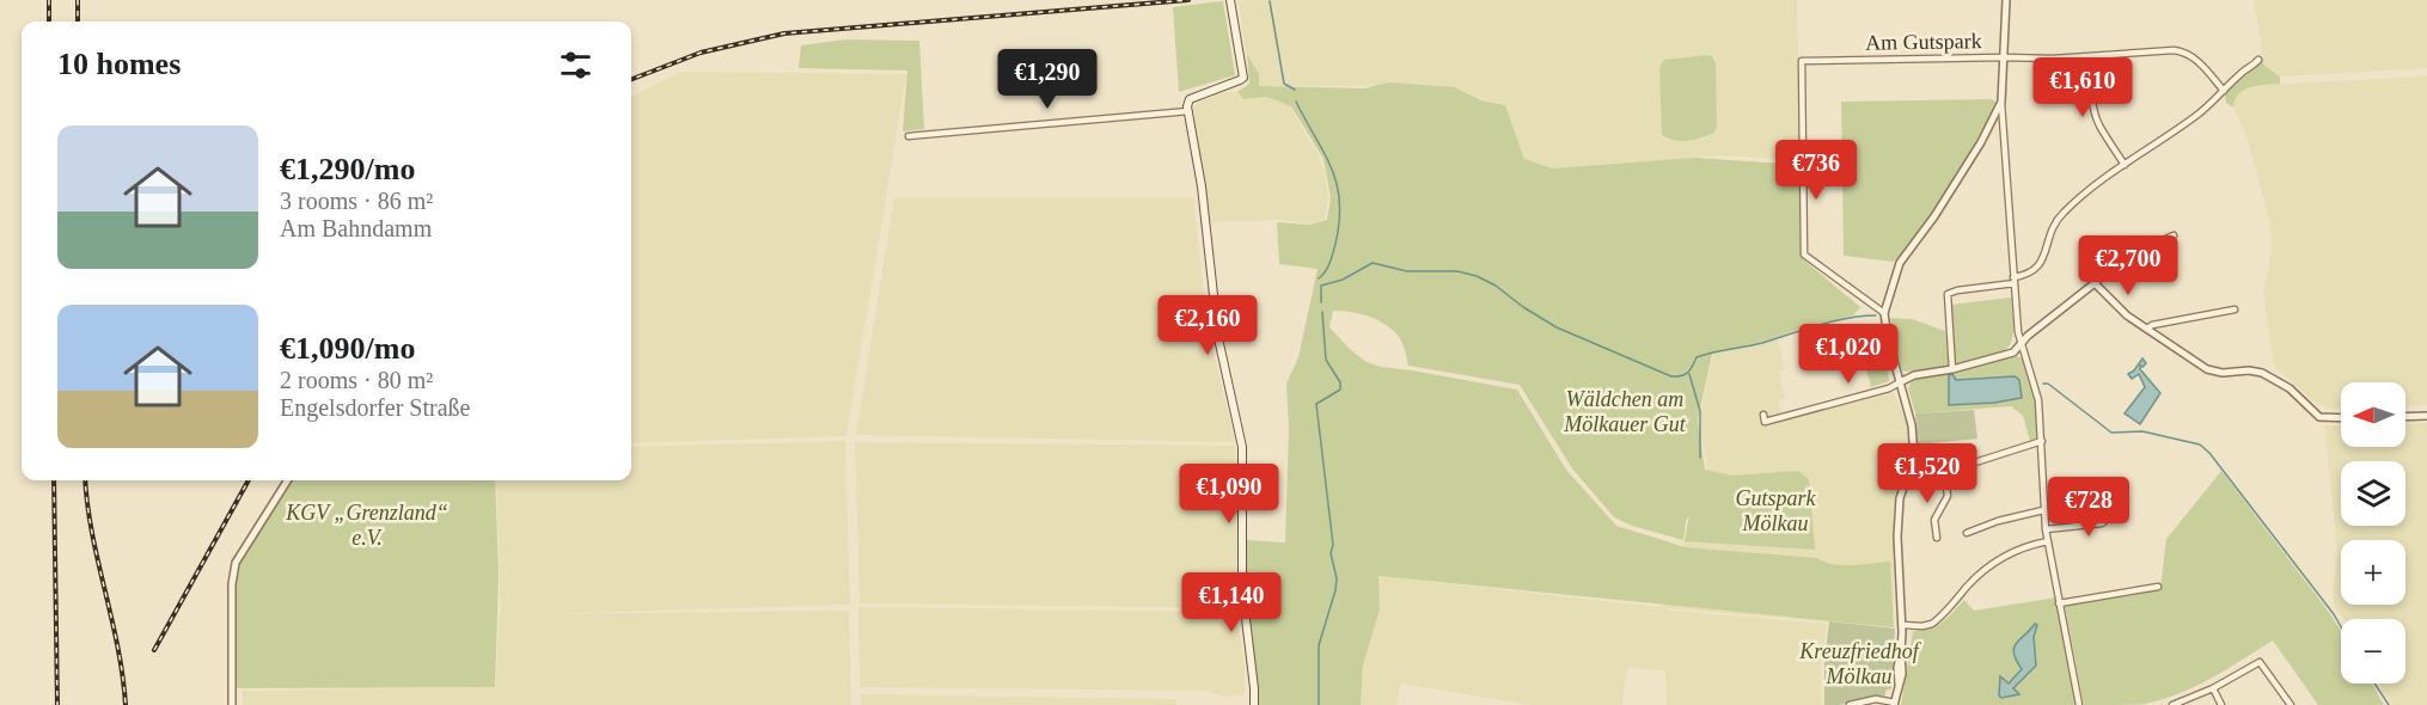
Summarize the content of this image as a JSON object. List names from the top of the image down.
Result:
{
  "streets": {
    "street": ["Am Gutspark"]
  },
  "parks": [
    "Wäldchen am Mölkauer Gut",
    "Gutspark Mölkau",
    "KGV „Grenzland“ e.V.",
    "Kreuzfriedhof Mölkau"
  ],
  "north": "left",
  "page": {
    "heading": "10 homes",
    "price": [
      "€1,290",
      "€1,610",
      "€736",
      "€2,700",
      "€2,160",
      "€1,020",
      "€1,520",
      "€1,090",
      "€728",
      "€1,140"
    ],
    "list": [
      {
        "name": "€1,290/mo",
        "note": "3 rooms · 86 m² · Am Bahndamm"
      },
      {
        "name": "€1,090/mo",
        "note": "2 rooms · 80 m² · Engelsdorfer Straße"
      }
    ],
    "map_buttons": ["+", "−"]
  }
}
